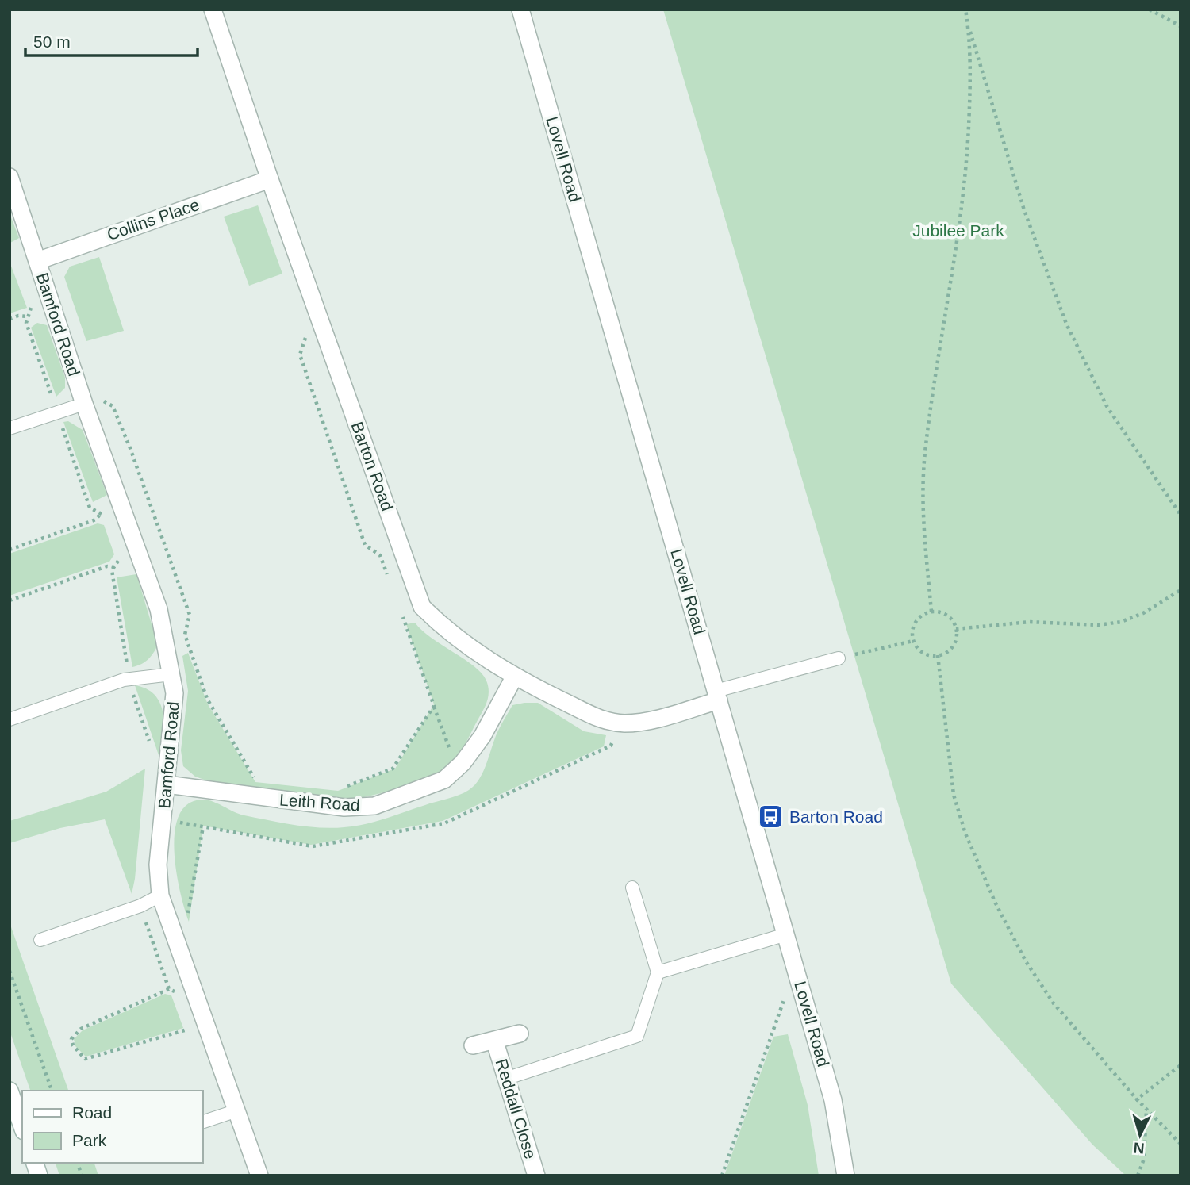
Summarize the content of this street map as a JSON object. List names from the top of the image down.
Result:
{
  "streets": {
    "street": [
      "Lovell Road",
      "Collins Place",
      "Bamford Road",
      "Barton Road",
      "Leith Road",
      "Reddall Close"
    ]
  },
  "crossings": [
    ["Lovell Road", "Barton Road"],
    ["Collins Place", "Bamford Road"],
    ["Collins Place", "Barton Road"],
    ["Bamford Road", "Leith Road"],
    ["Barton Road", "Leith Road"]
  ],
  "parks": ["Jubilee Park"],
  "places": {
    "bus stop": ["Barton Road"]
  },
  "legend": ["Road", "Park"],
  "scale_bar": "50 m",
  "north": "bottom"
}
